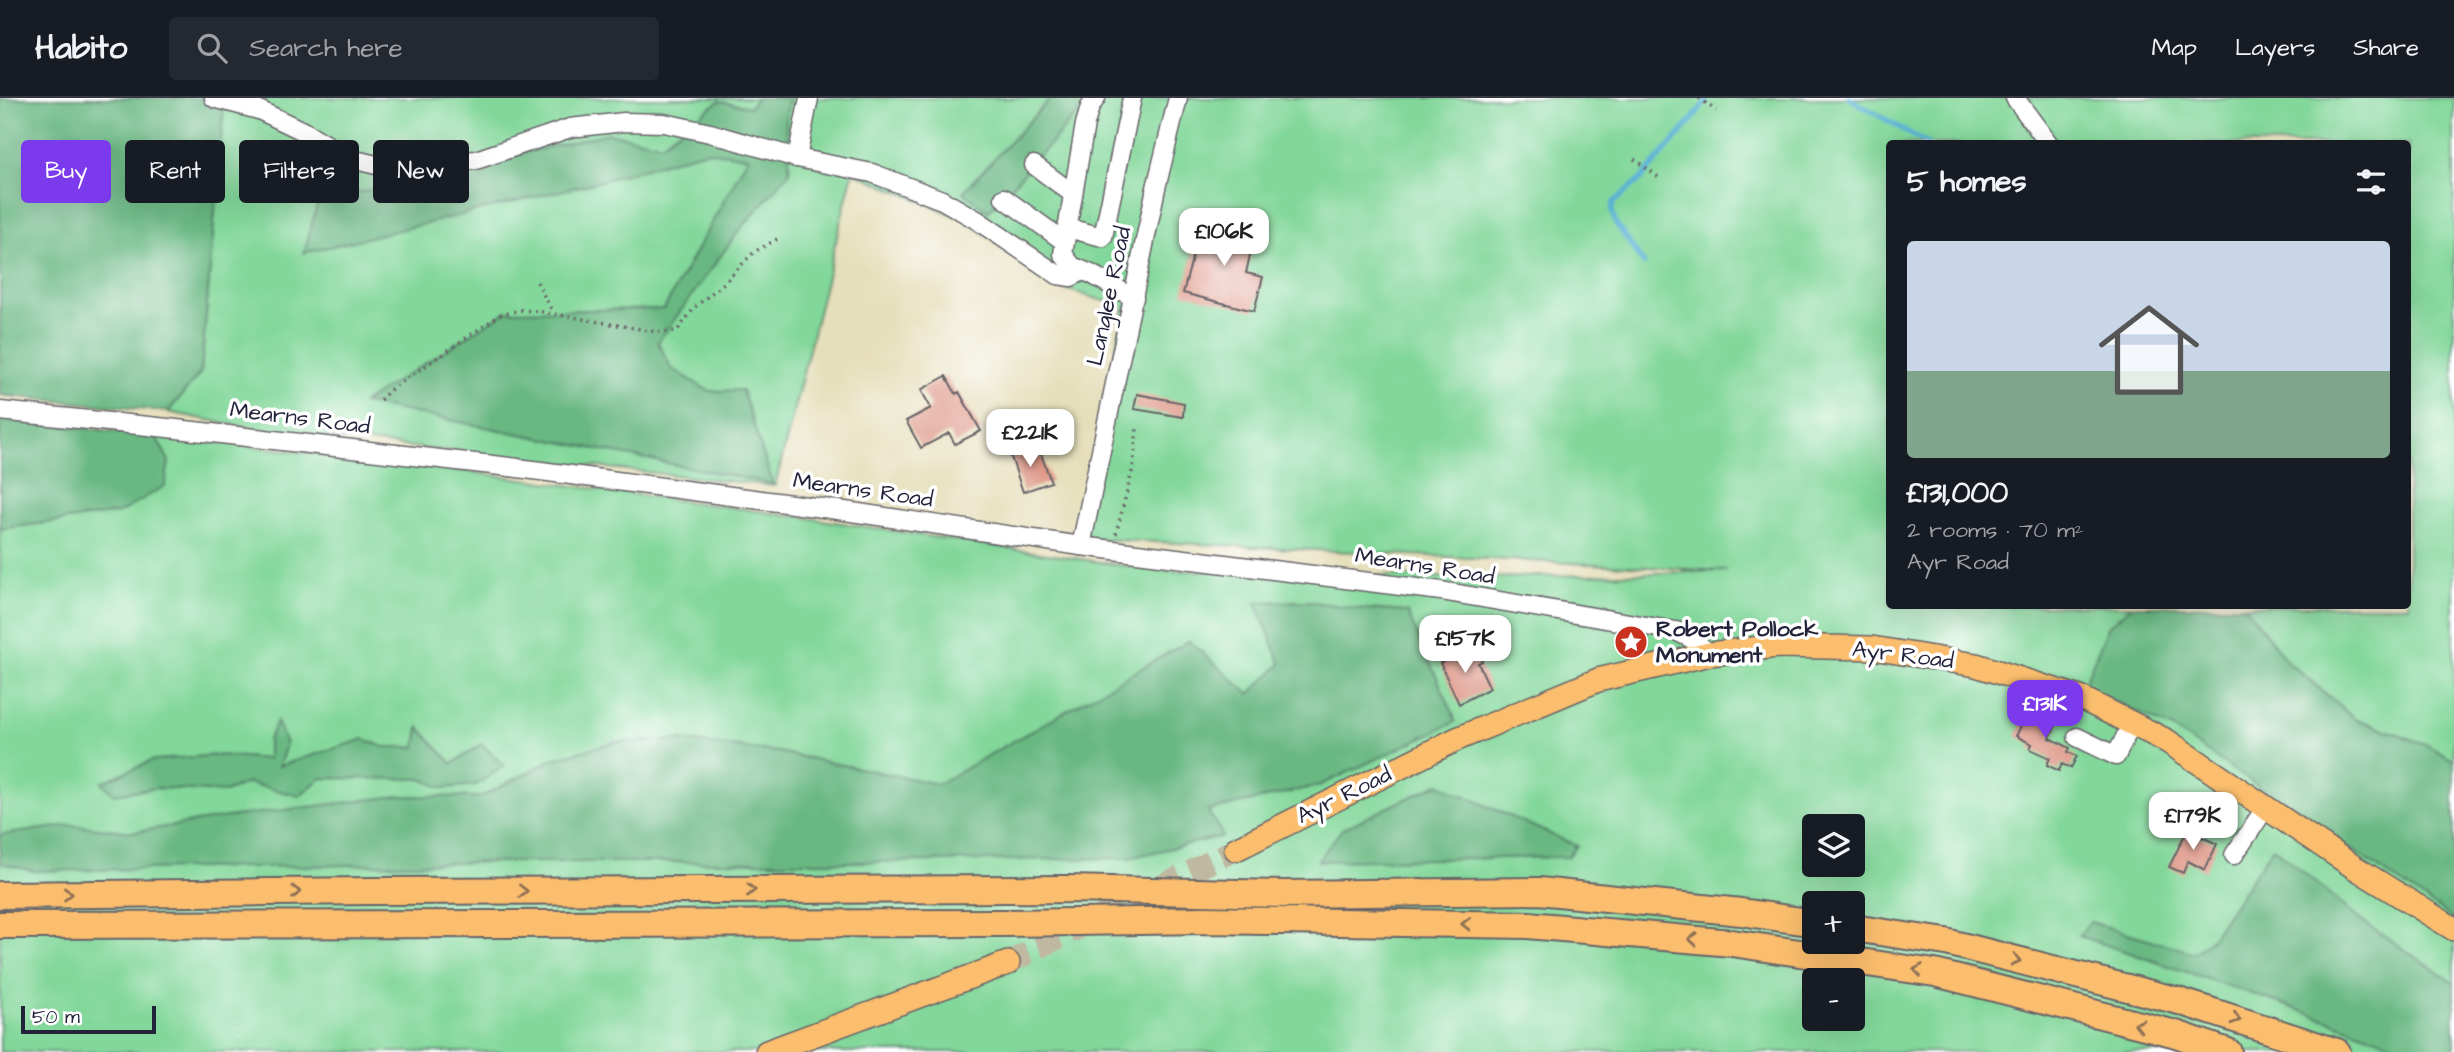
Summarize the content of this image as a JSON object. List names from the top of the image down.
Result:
{
  "streets": {
    "main road": ["Ayr Road"],
    "street": ["Langlee Road", "Mearns Road"]
  },
  "crossings": [
    ["Langlee Road", "Mearns Road"],
    ["Mearns Road", "Ayr Road"]
  ],
  "places": {
    "place": ["Robert Pollock Monument"]
  },
  "scale_bar": "50 m",
  "page": {
    "header": "Habito",
    "search": "Search here",
    "nav": ["Map", "Layers", "Share"],
    "chip": [
      "Buy",
      "Rent",
      "Filters",
      "New"
    ],
    "heading": "5 homes",
    "price": [
      "£106K",
      "£221K",
      "£157K",
      "£131K",
      "£179K"
    ],
    "list": [
      {
        "name": "£131,000",
        "note": "2 rooms · 70 m² · Ayr Road"
      }
    ],
    "map_buttons": ["+", "−"],
    "scale": "50 m"
  }
}
